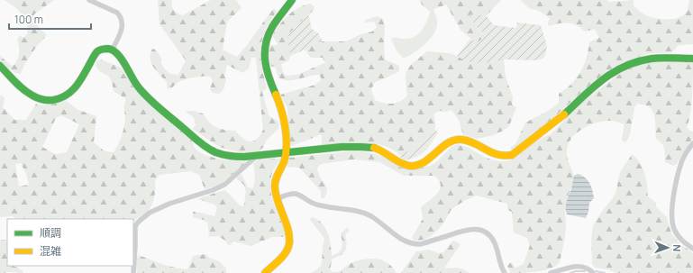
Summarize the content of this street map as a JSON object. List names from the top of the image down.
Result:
{
  "legend": ["順調", "混雑"],
  "scale_bar": "100 m",
  "north": "right"
}
